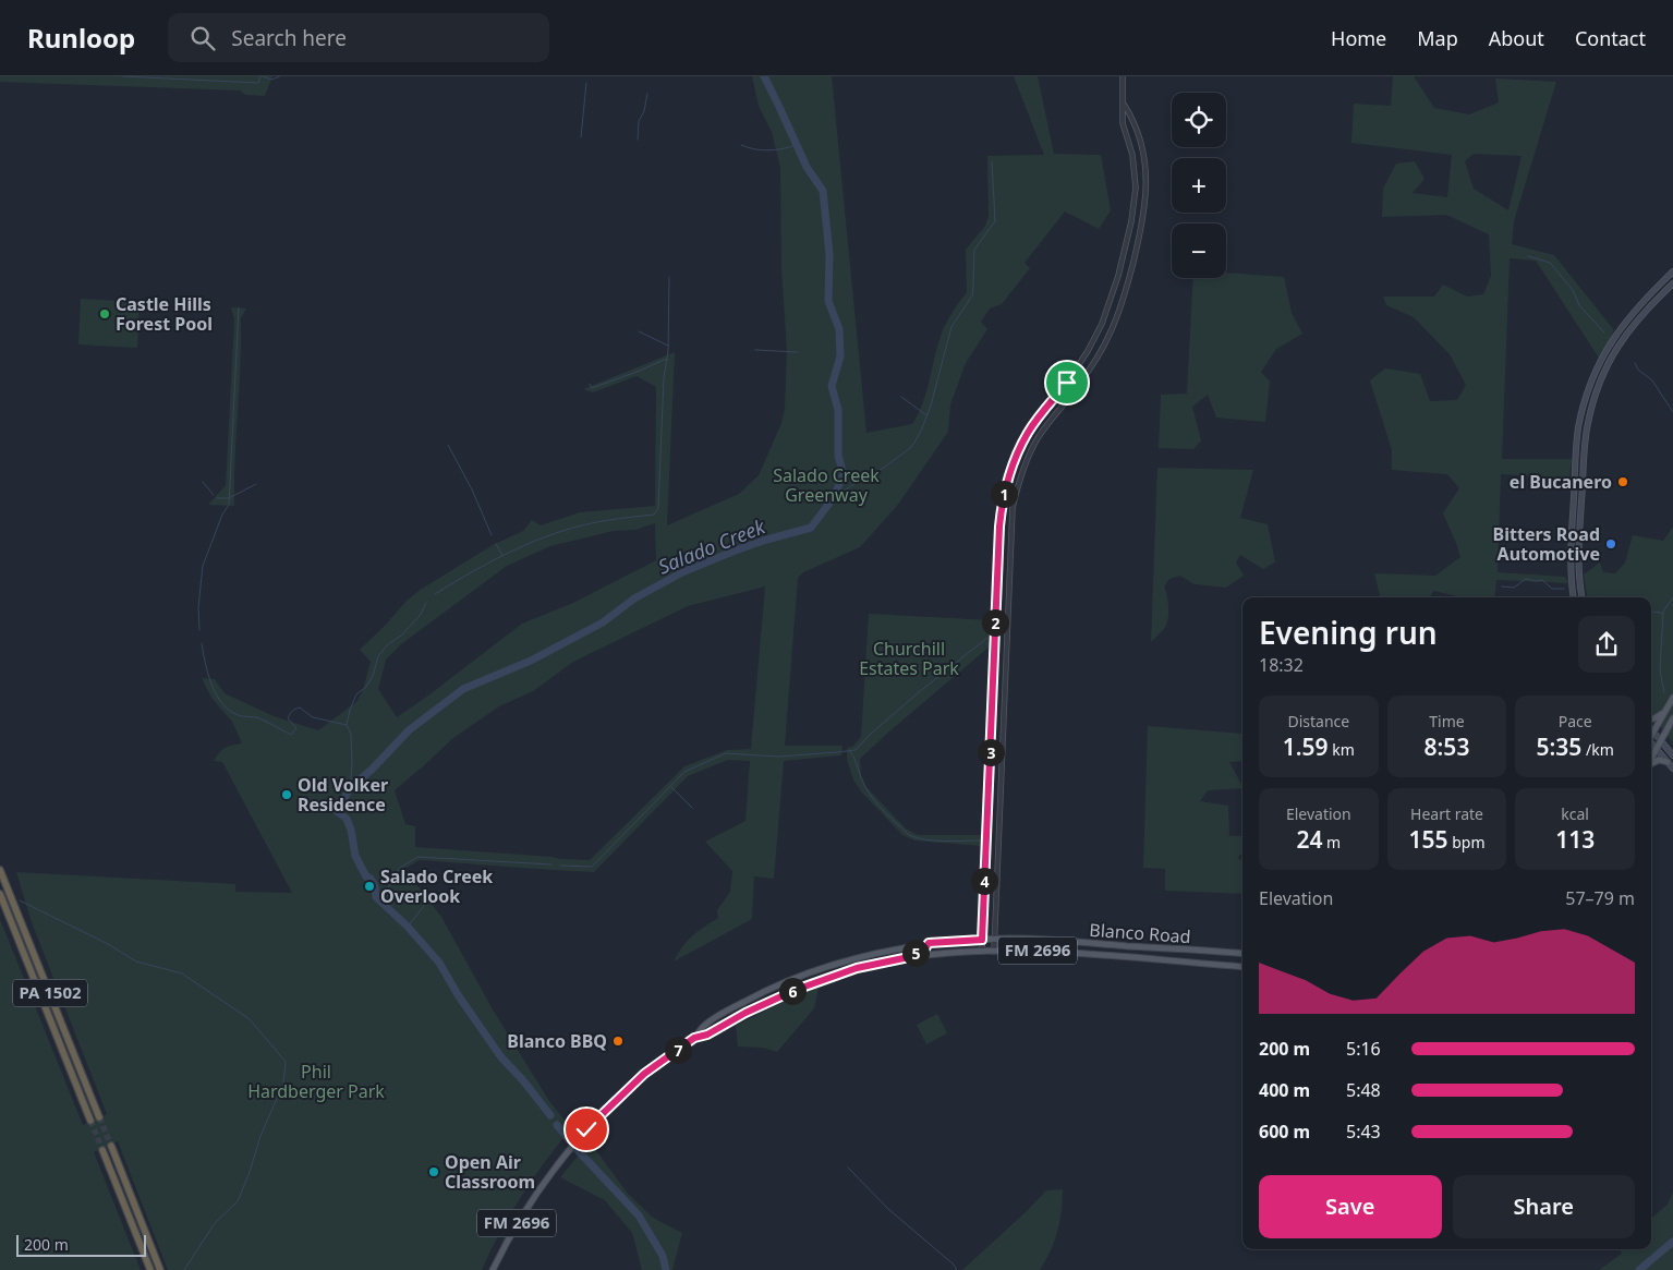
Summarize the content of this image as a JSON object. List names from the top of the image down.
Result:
{
  "streets": {
    "highway": ["PA 1502"],
    "main road": ["Blanco Road", "FM 2696"]
  },
  "water": ["Salado Creek"],
  "parks": ["Salado Creek Greenway", "Churchill Estates Park", "Phil Hardberger Park"],
  "places": [
    "Castle Hills Forest Pool",
    "el Bucanero",
    "Bitters Road Automotive",
    "Old Volker Residence",
    "Salado Creek Overlook",
    "Blanco BBQ",
    "Open Air Classroom"
  ],
  "scale_bar": "200 m",
  "page": {
    "header": "Runloop",
    "search": "Search here",
    "nav": [
      "Home",
      "Map",
      "About",
      "Contact"
    ],
    "map_buttons": ["+", "−"],
    "pins": [
      "1",
      "2",
      "3",
      "4",
      "5",
      "6",
      "7"
    ],
    "heading": ["Evening run", "18:32"],
    "stats": [
      ["Distance", "1.59 km"],
      ["Time", "8:53"],
      ["Pace", "5:35 /km"],
      ["Elevation", "24 m"],
      ["Heart rate", "155 bpm"],
      ["kcal", "113"]
    ],
    "chart": ["Elevation", "57–79 m"],
    "list": [
      {
        "name": "200 m",
        "note": "5:16"
      },
      {
        "name": "400 m",
        "note": "5:48"
      },
      {
        "name": "600 m",
        "note": "5:43"
      }
    ],
    "buttons": ["Save", "Share"],
    "scale": "200 m"
  }
}
